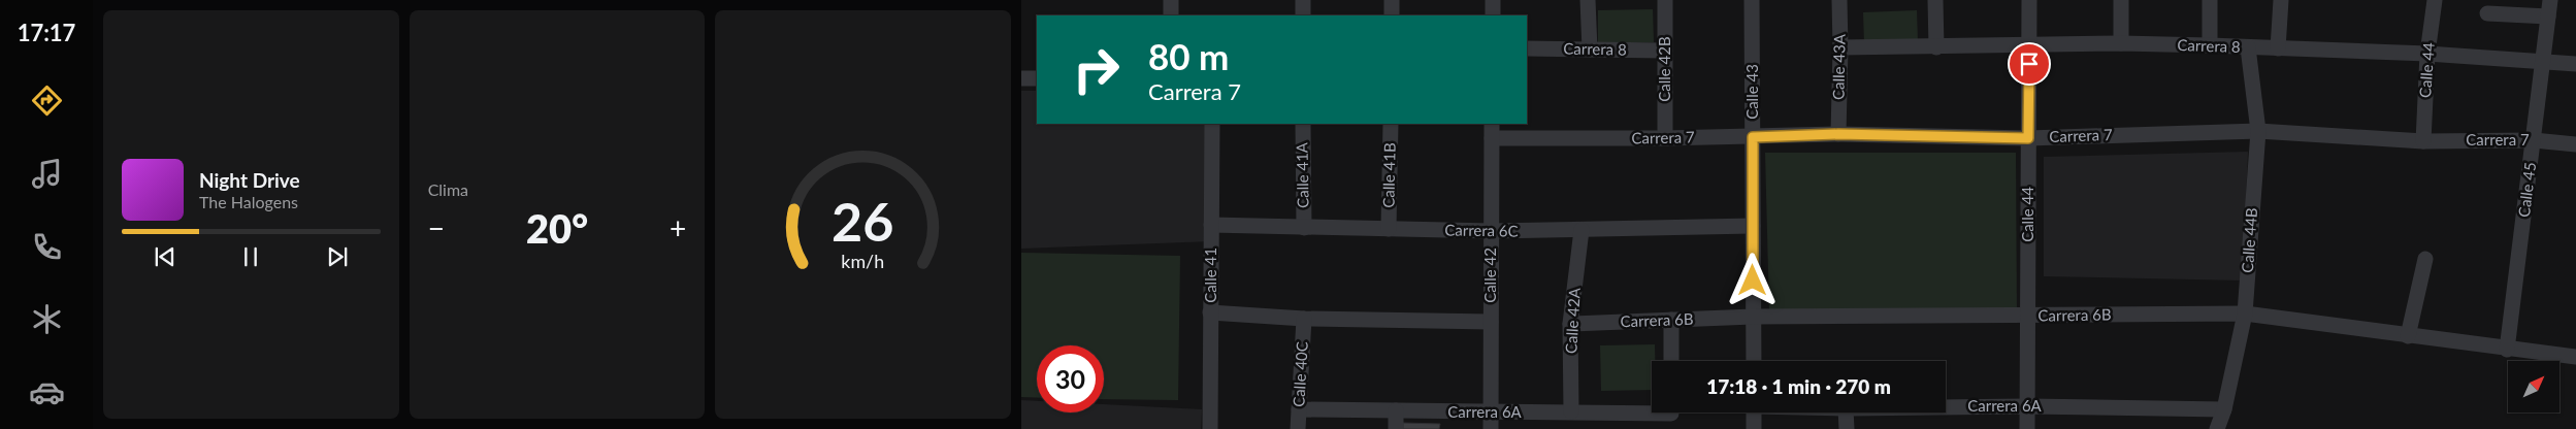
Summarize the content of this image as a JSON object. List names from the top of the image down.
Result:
{
  "streets": {
    "street": [
      "Carrera 8",
      "Calle 43A",
      "Calle 42B",
      "Calle 44",
      "Calle 43",
      "Carrera 7",
      "Calle 41A",
      "Calle 41B",
      "Calle 45",
      "Carrera 6C",
      "Calle 44B",
      "Calle 41",
      "Calle 42",
      "Carrera 6B",
      "Calle 42A",
      "Calle 40C",
      "Carrera 6A"
    ]
  },
  "crossings": [
    ["Carrera 8", "Calle 43A"],
    ["Carrera 8", "Calle 42B"],
    ["Carrera 8", "Calle 44"],
    ["Carrera 8", "Calle 45"],
    ["Carrera 8", "Calle 44B"],
    ["Calle 43A", "Carrera 7"],
    ["Calle 42B", "Carrera 7"],
    ["Calle 44", "Carrera 7"],
    ["Calle 44", "Carrera 6B"],
    ["Calle 44", "Carrera 6A"],
    ["Calle 43", "Carrera 7"],
    ["Calle 43", "Carrera 6C"],
    ["Calle 43", "Carrera 6B"],
    ["Carrera 7", "Calle 45"],
    ["Carrera 7", "Calle 44B"],
    ["Carrera 7", "Calle 42"],
    ["Calle 41A", "Carrera 6C"],
    ["Calle 41B", "Carrera 6C"],
    ["Calle 45", "Carrera 6B"],
    ["Carrera 6C", "Calle 41"],
    ["Carrera 6C", "Calle 42"],
    ["Carrera 6C", "Calle 42A"],
    ["Calle 44B", "Carrera 6B"],
    ["Calle 44B", "Carrera 6A"],
    ["Calle 42", "Carrera 6A"],
    ["Carrera 6B", "Calle 42A"],
    ["Calle 42A", "Carrera 6A"],
    ["Calle 40C", "Carrera 6A"]
  ],
  "north": "top right",
  "page": {
    "tabs": "17:17",
    "tile": "Clima",
    "turn": ["80 m", "Carrera 7"],
    "song": ["Night Drive", "The Halogens"],
    "heat": ["−", "20°", "+"],
    "limit": "30",
    "trip": "17:18 · 1 min · 270 m",
    "gauge": ["26", "km/h"]
  }
}
